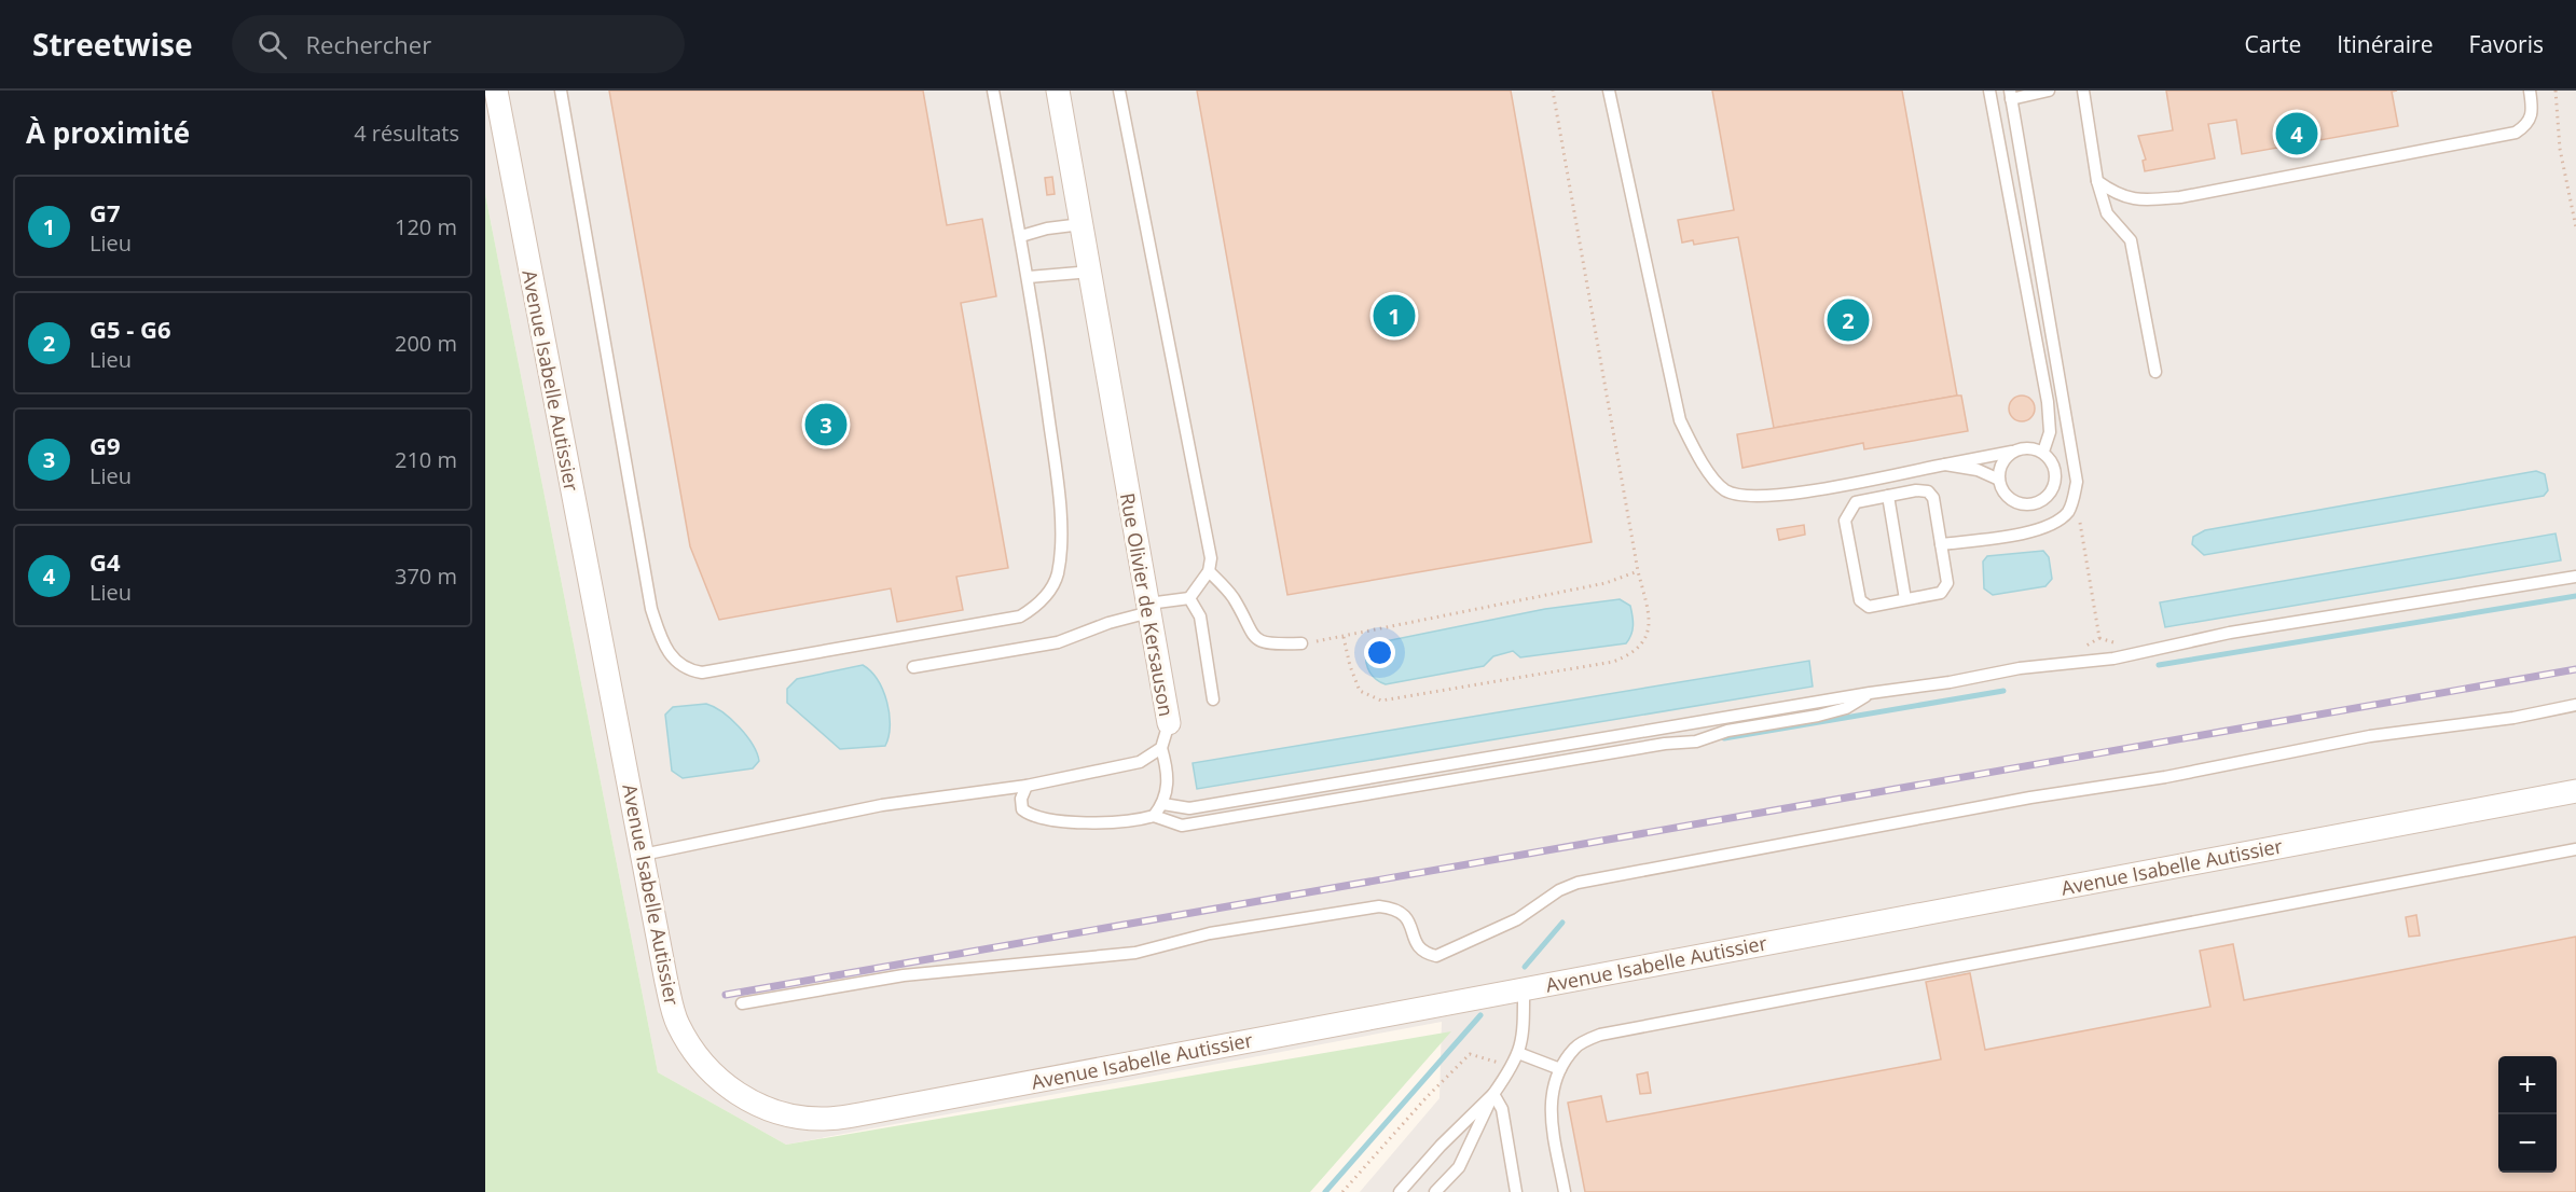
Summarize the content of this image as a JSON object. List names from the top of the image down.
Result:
{
  "streets": {
    "street": ["Avenue Isabelle Autissier", "Rue Olivier de Kersauson"]
  },
  "page": {
    "header": "Streetwise",
    "search": "Rechercher",
    "nav": ["Carte", "Itinéraire", "Favoris"],
    "heading": ["À proximité", "4 résultats"],
    "pins": [
      "4",
      "1",
      "2",
      "3"
    ],
    "list": [
      {
        "mark": "1",
        "name": "G7",
        "note": "Lieu",
        "value": "120 m"
      },
      {
        "mark": "2",
        "name": "G5 - G6",
        "note": "Lieu",
        "value": "200 m"
      },
      {
        "mark": "3",
        "name": "G9",
        "note": "Lieu",
        "value": "210 m"
      },
      {
        "mark": "4",
        "name": "G4",
        "note": "Lieu",
        "value": "370 m"
      }
    ],
    "map_buttons": ["+", "−"]
  }
}
